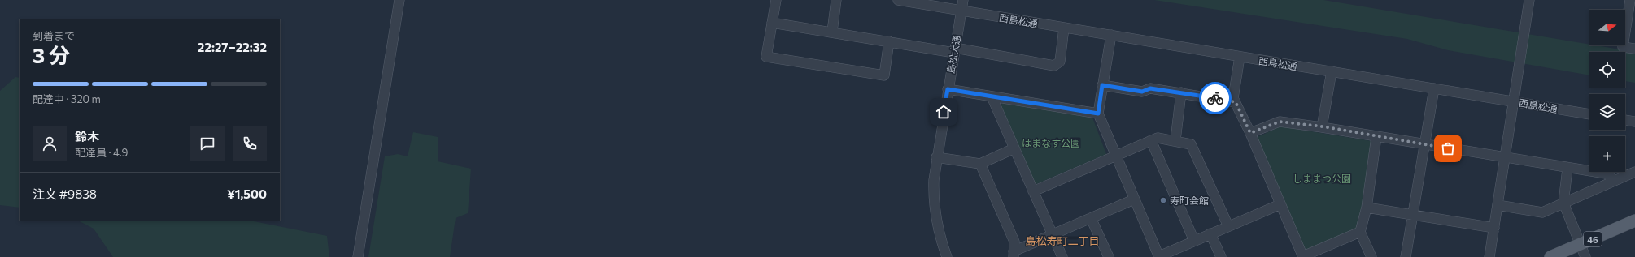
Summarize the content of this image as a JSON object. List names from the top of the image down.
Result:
{
  "streets": {
    "main road": ["46"],
    "street": ["西島松通", "島松大通"]
  },
  "crossings": [
    ["西島松通", "島松大通"]
  ],
  "districts": ["島松寿町二丁目"],
  "parks": ["はまなす公園", "しままつ公園"],
  "places": ["寿町会館"],
  "north": "right",
  "page": {
    "map_buttons": "+",
    "heading": ["3 分", "到着まで", "22:27–22:32"],
    "panel": [
      "鈴木",
      "配達員 · 4.9",
      "注文 #9838",
      "¥1,500"
    ],
    "bar": "配達中 · 320 m"
  }
}
